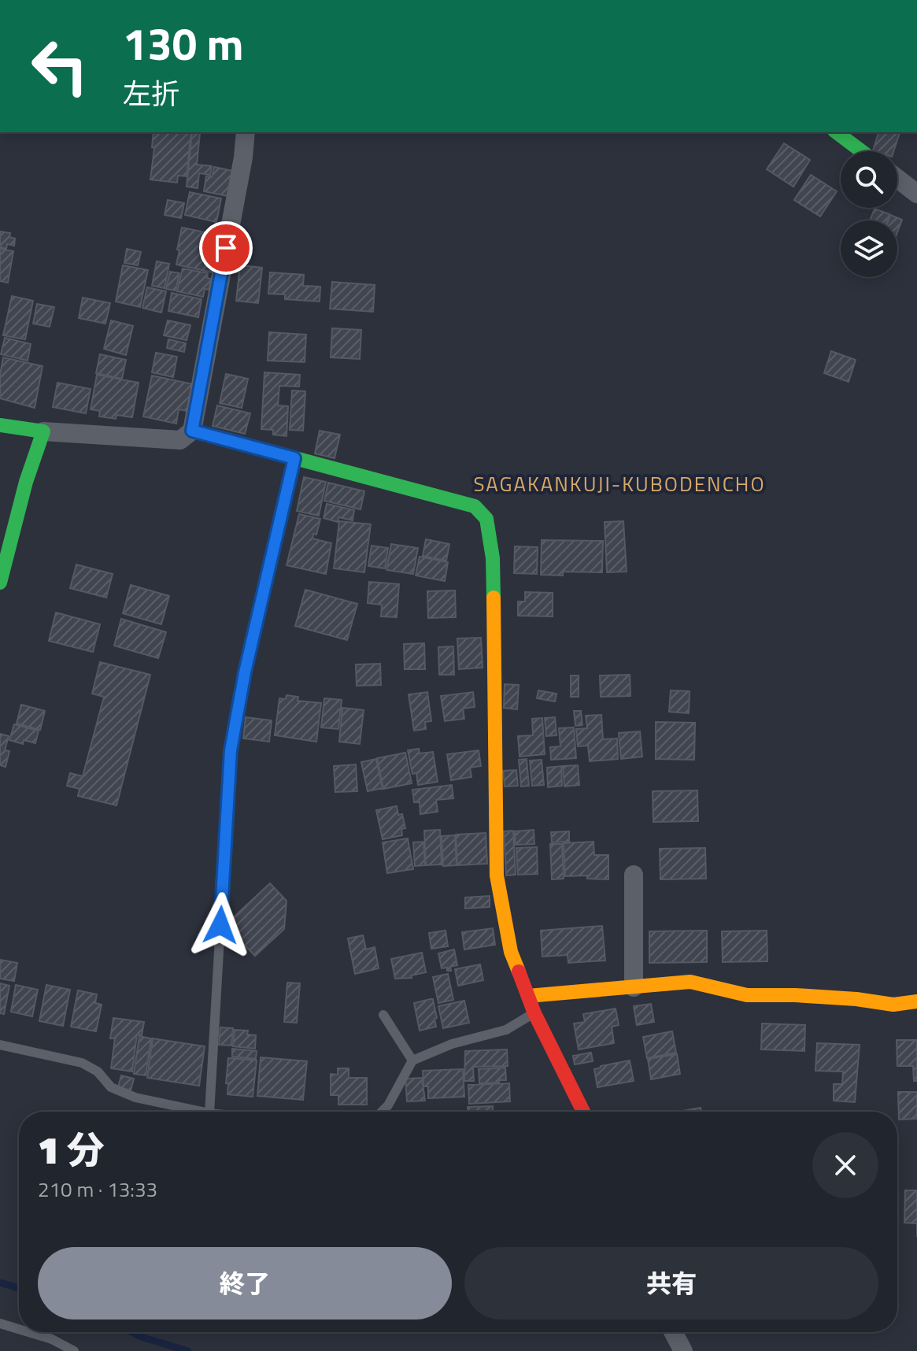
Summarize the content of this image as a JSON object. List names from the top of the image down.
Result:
{
  "districts": ["SAGAKANKUJI-KUBODENCHO"],
  "page": {
    "turn": ["130 m", "左折"],
    "heading": ["1 分", "210 m · 13:33"],
    "buttons": ["終了", "共有"]
  }
}
